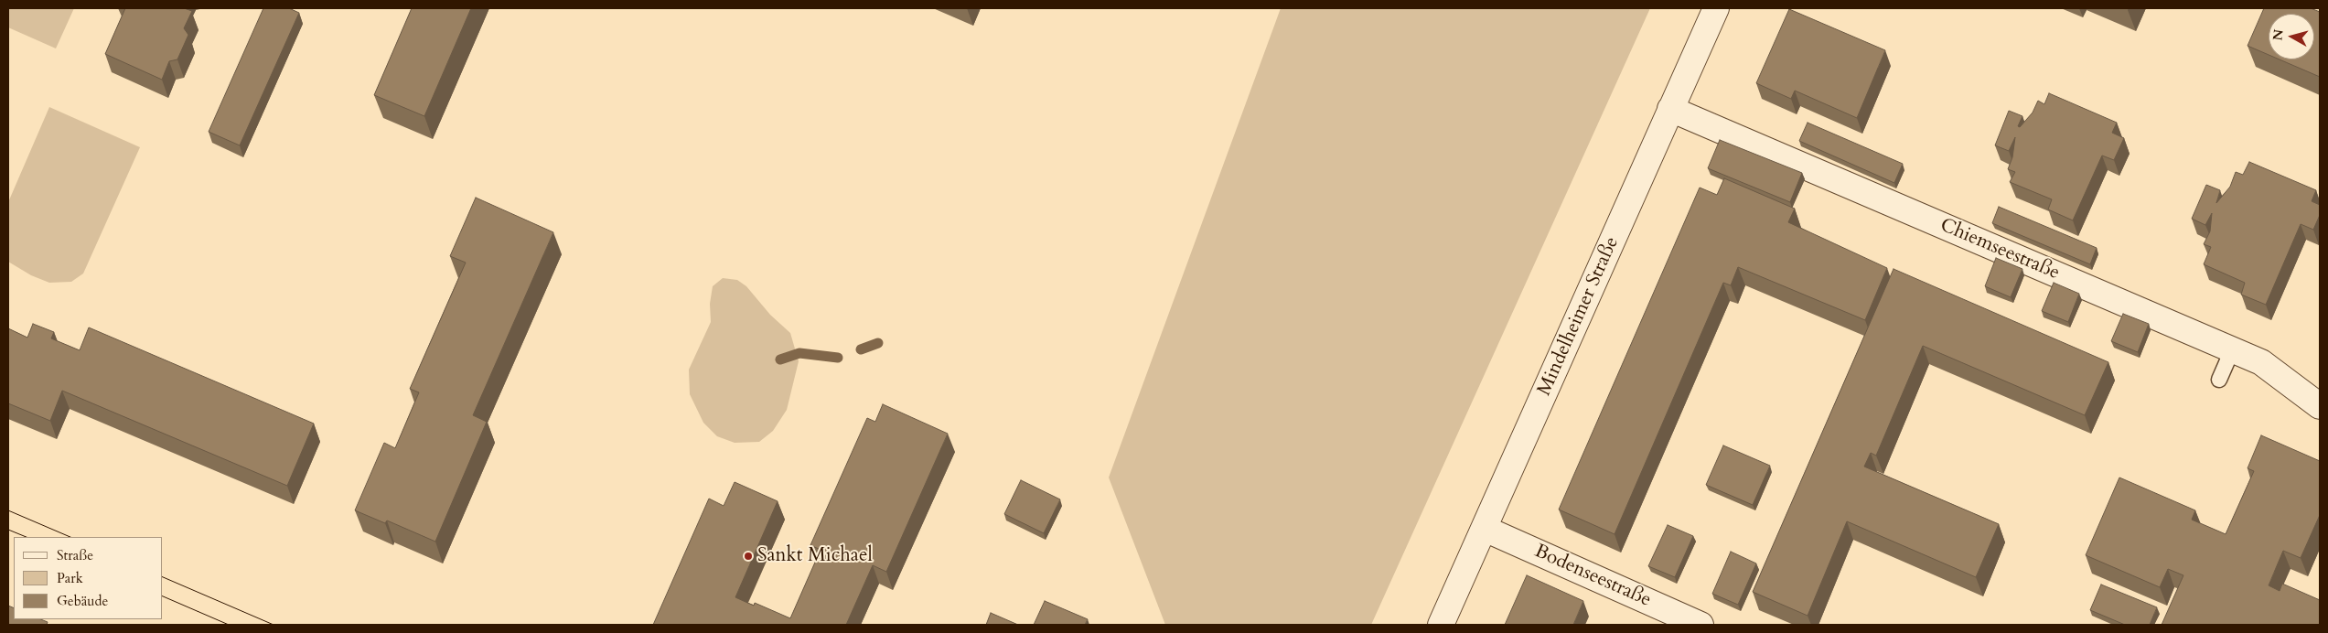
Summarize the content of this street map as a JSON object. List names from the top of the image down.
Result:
{
  "streets": {
    "street": ["Chiemseestraße", "Mindelheimer Straße", "Bodenseestraße"]
  },
  "crossings": [
    ["Chiemseestraße", "Mindelheimer Straße"],
    ["Mindelheimer Straße", "Bodenseestraße"]
  ],
  "places": ["Sankt Michael"],
  "legend": ["Straße", "Park", "Gebäude"],
  "north": "left"
}
